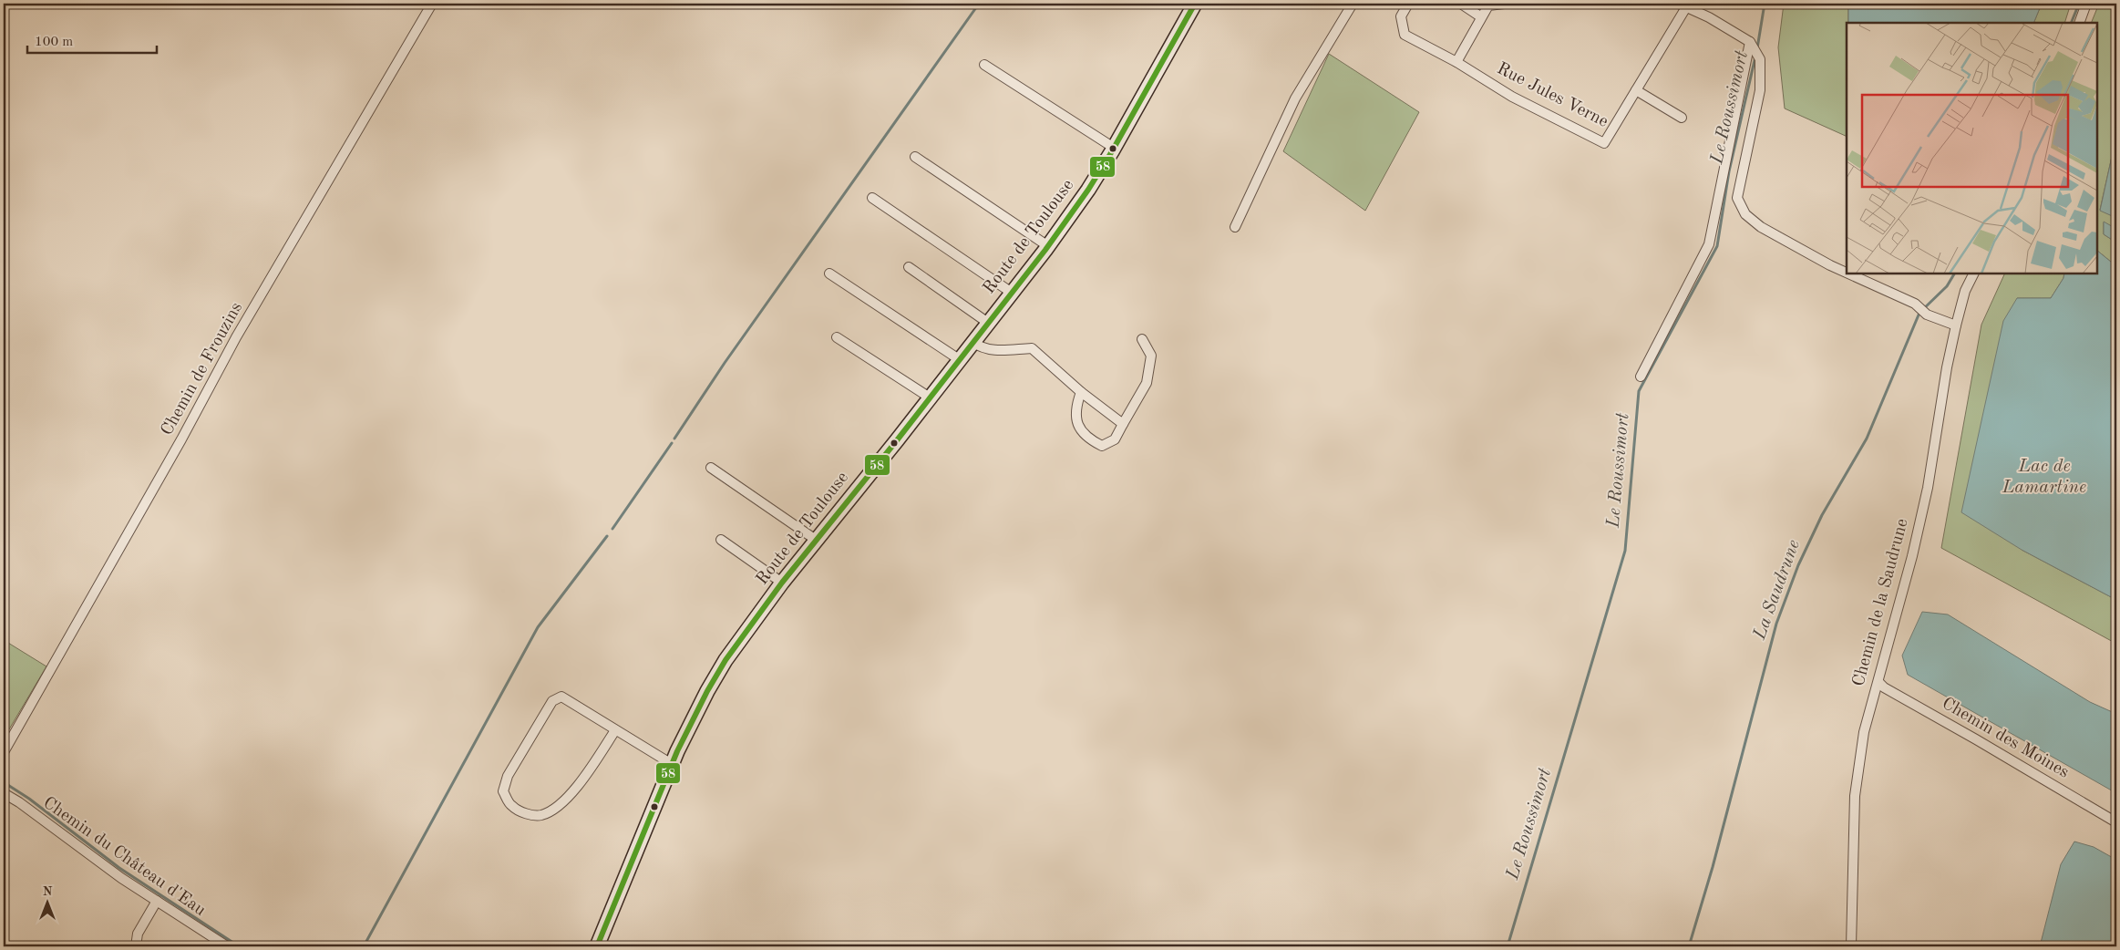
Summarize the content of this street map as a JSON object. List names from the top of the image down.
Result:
{
  "streets": {
    "main road": ["Route de Toulouse"],
    "street": [
      "Rue Jules Verne",
      "Chemin de Frouzins",
      "Chemin de la Saudrune",
      "Chemin des Moines",
      "Chemin du Château d'Eau"
    ]
  },
  "crossings": [
    ["Chemin de la Saudrune", "Chemin des Moines"]
  ],
  "water": ["Le Roussimort", "Lac de Lamartine", "La Saudrune"],
  "lines": ["transit line 58"],
  "scale_bar": "100 m",
  "north": "top"
}
